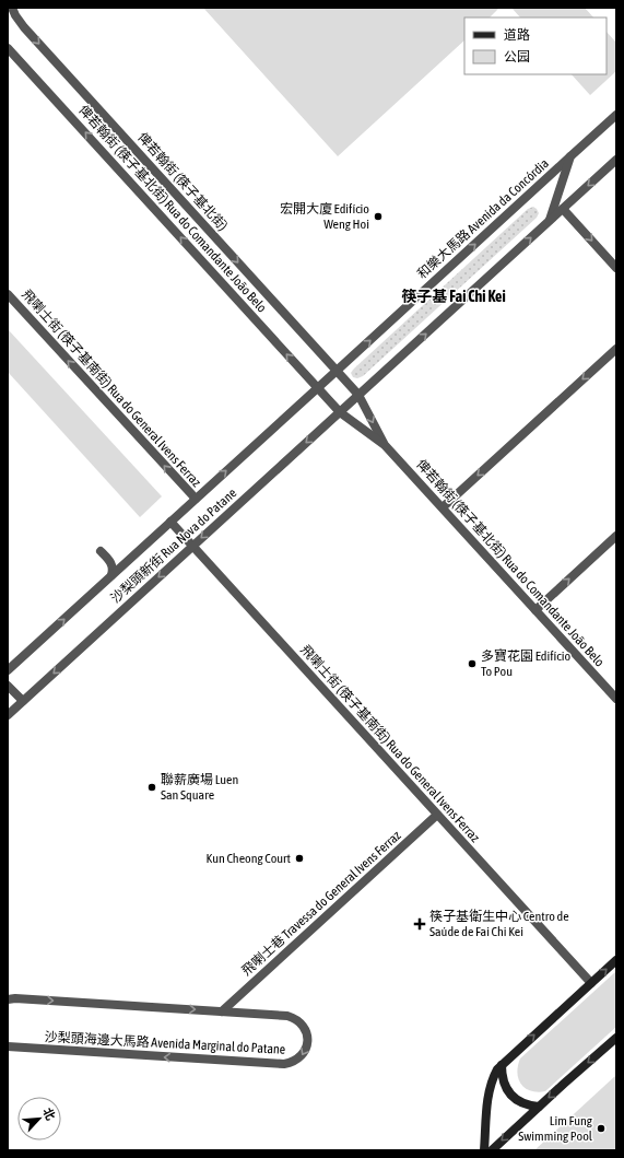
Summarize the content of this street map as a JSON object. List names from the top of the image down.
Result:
{
  "streets": {
    "street": [
      "俾若翰街 (筷子基北街)",
      "俾若翰街 (筷子基北街) Rua do Comandante João Belo",
      "和樂大馬路 Avenida da Concórdia",
      "飛喇士街 (筷子基南街) Rua do General Ivens Ferraz",
      "沙梨頭新街 Rua Nova do Patane",
      "飛喇士巷 Travessa do General Ivens Ferraz",
      "沙梨頭海邊大馬路 Avenida Marginal do Patane"
    ]
  },
  "crossings": [
    ["俾若翰街 (筷子基北街)", "俾若翰街 (筷子基北街) Rua do Comandante João Belo"],
    ["俾若翰街 (筷子基北街)", "和樂大馬路 Avenida da Concórdia"],
    ["俾若翰街 (筷子基北街)", "沙梨頭新街 Rua Nova do Patane"],
    ["俾若翰街 (筷子基北街) Rua do Comandante João Belo", "沙梨頭新街 Rua Nova do Patane"],
    ["和樂大馬路 Avenida da Concórdia", "沙梨頭新街 Rua Nova do Patane"],
    ["飛喇士街 (筷子基南街) Rua do General Ivens Ferraz", "沙梨頭新街 Rua Nova do Patane"],
    ["飛喇士街 (筷子基南街) Rua do General Ivens Ferraz", "飛喇士巷 Travessa do General Ivens Ferraz"],
    ["飛喇士巷 Travessa do General Ivens Ferraz", "沙梨頭海邊大馬路 Avenida Marginal do Patane"]
  ],
  "one_way": ["俾若翰街 (筷子基北街)", "俾若翰街 (筷子基北街) Rua do Comandante João Belo"],
  "districts": ["筷子基 Fai Chi Kei"],
  "places": {
    "other": [
      "宏開大廈 Edifício Weng Hoi",
      "多寶花園 Edifício To Pou",
      "聯薪廣場 Luen San Square",
      "Kun Cheong Court",
      "Lim Fung Swimming Pool"
    ],
    "health": ["筷子基衛生中心 Centro de Saúde de Fai Chi Kei"]
  },
  "legend": ["道路", "公园"],
  "north": "top right"
}
